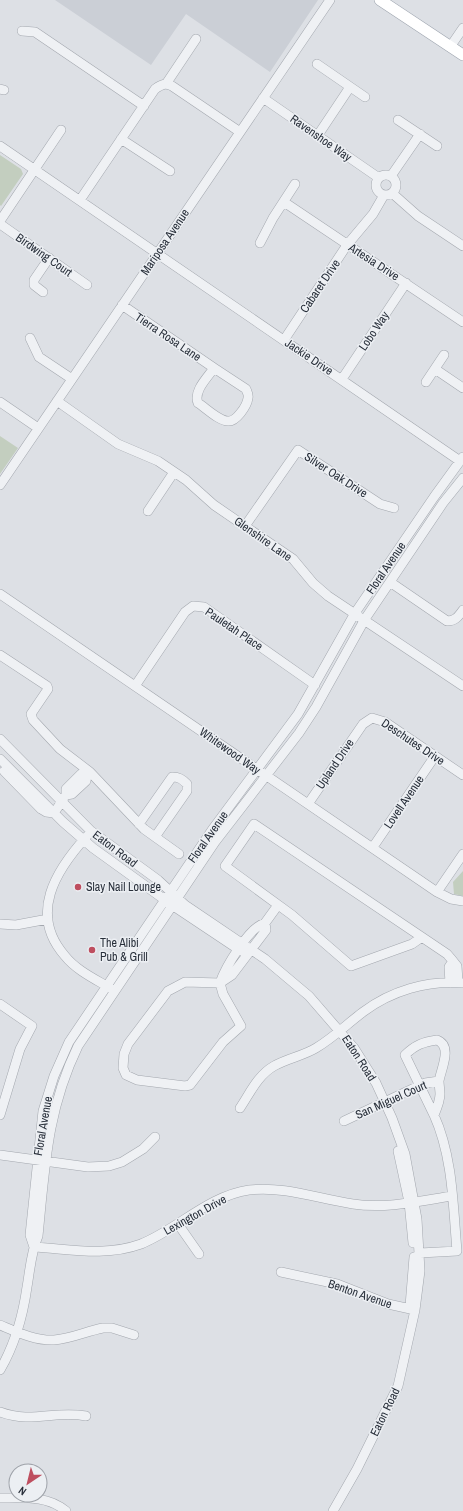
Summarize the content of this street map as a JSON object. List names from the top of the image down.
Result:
{
  "streets": {
    "street": [
      "Ravenshoe Way",
      "Mariposa Avenue",
      "Birdwing Court",
      "Artesia Drive",
      "Cabaret Drive",
      "Lobo Way",
      "Tierra Rosa Lane",
      "Jackie Drive",
      "Silver Oak Drive",
      "Glenshire Lane",
      "Floral Avenue",
      "Pauletah Place",
      "Deschutes Drive",
      "Whitewood Way",
      "Upland Drive",
      "Lovell Avenue",
      "Eaton Road",
      "San Miguel Court",
      "Lexington Drive",
      "Benton Avenue"
    ]
  },
  "crossings": [
    ["Ravenshoe Way", "Mariposa Avenue"],
    ["Ravenshoe Way", "Cabaret Drive"],
    ["Mariposa Avenue", "Tierra Rosa Lane"],
    ["Mariposa Avenue", "Jackie Drive"],
    ["Mariposa Avenue", "Glenshire Lane"],
    ["Artesia Drive", "Cabaret Drive"],
    ["Artesia Drive", "Lobo Way"],
    ["Cabaret Drive", "Jackie Drive"],
    ["Lobo Way", "Jackie Drive"],
    ["Jackie Drive", "Floral Avenue"],
    ["Silver Oak Drive", "Glenshire Lane"],
    ["Glenshire Lane", "Floral Avenue"],
    ["Floral Avenue", "Pauletah Place"],
    ["Floral Avenue", "Whitewood Way"],
    ["Floral Avenue", "Eaton Road"],
    ["Floral Avenue", "Lexington Drive"],
    ["Pauletah Place", "Whitewood Way"],
    ["Deschutes Drive", "Upland Drive"],
    ["Deschutes Drive", "Lovell Avenue"],
    ["Whitewood Way", "Upland Drive"],
    ["Whitewood Way", "Lovell Avenue"],
    ["Eaton Road", "San Miguel Court"],
    ["Eaton Road", "Lexington Drive"],
    ["Eaton Road", "Benton Avenue"]
  ],
  "places": ["Slay Nail Lounge", "The Alibi Pub & Grill"],
  "north": "bottom left"
}
